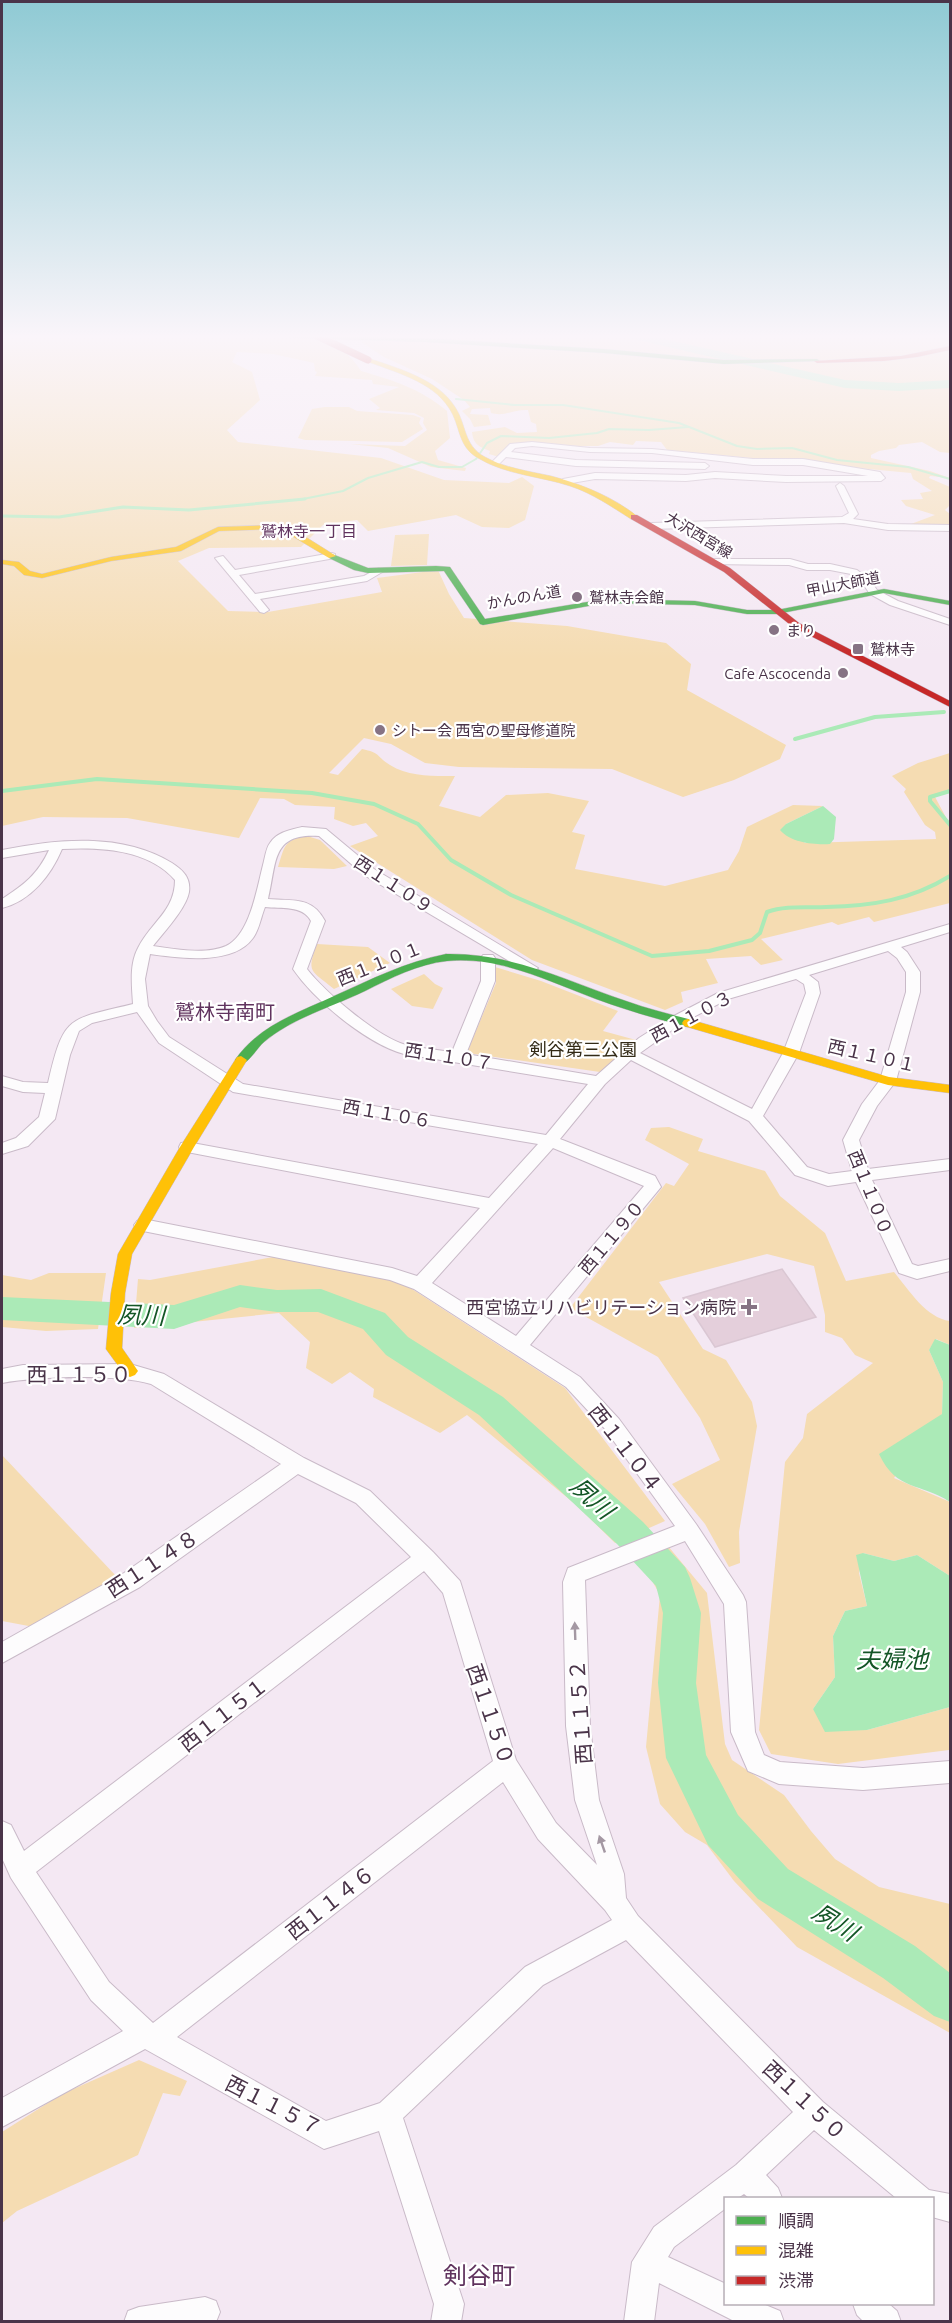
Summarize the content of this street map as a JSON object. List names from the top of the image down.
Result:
{
  "streets": {
    "main road": [
      "大沢西宮線",
      "甲山大師道",
      "かんのん道",
      "西１１０１"
    ],
    "street": [
      "西１１０９",
      "西１１０３",
      "西１１０７",
      "西１１０６",
      "西１１００",
      "西１１９０",
      "西１１５０",
      "西１１０４",
      "西１１４８",
      "西１１５２",
      "西１１５１",
      "西１１４６",
      "西１１５７"
    ]
  },
  "crossings": [
    ["大沢西宮線", "甲山大師道"],
    ["大沢西宮線", "かんのん道"],
    ["甲山大師道", "かんのん道"],
    ["西１１０９", "西１１０１"],
    ["西１１０９", "西１１０７"],
    ["西１１０１", "西１１０３"],
    ["西１１０１", "西１１０７"],
    ["西１１０１", "西１１０６"],
    ["西１１０１", "西１１００"],
    ["西１１０１", "西１１５０"],
    ["西１１０１", "西１１０４"],
    ["西１１０３", "西１１０７"],
    ["西１１０３", "西１１０６"],
    ["西１１０３", "西１１００"],
    ["西１１０３", "西１１９０"],
    ["西１１０３", "西１１０４"],
    ["西１１０６", "西１１９０"],
    ["西１１９０", "西１１０４"],
    ["西１１５０", "西１１４８"],
    ["西１１５０", "西１１５２"],
    ["西１１５０", "西１１５１"],
    ["西１１５０", "西１１４６"],
    ["西１１５０", "西１１５７"],
    ["西１１０４", "西１１５２"],
    ["西１１５１", "西１１５７"],
    ["西１１４６", "西１１５７"]
  ],
  "one_way": ["西１１５２"],
  "districts": ["鷲林寺一丁目", "鷲林寺南町", "剣谷町"],
  "water": ["夙川", "夫婦池"],
  "parks": ["剣谷第三公園"],
  "places": {
    "other": [
      "鷲林寺会館",
      "まり",
      "Cafe Ascocenda",
      "シトー会 西宮の聖母修道院"
    ],
    "transit": ["鷲林寺"],
    "health": ["西宮協立リハビリテーション病院"]
  },
  "legend": ["順調", "混雑", "渋滞"]
}
